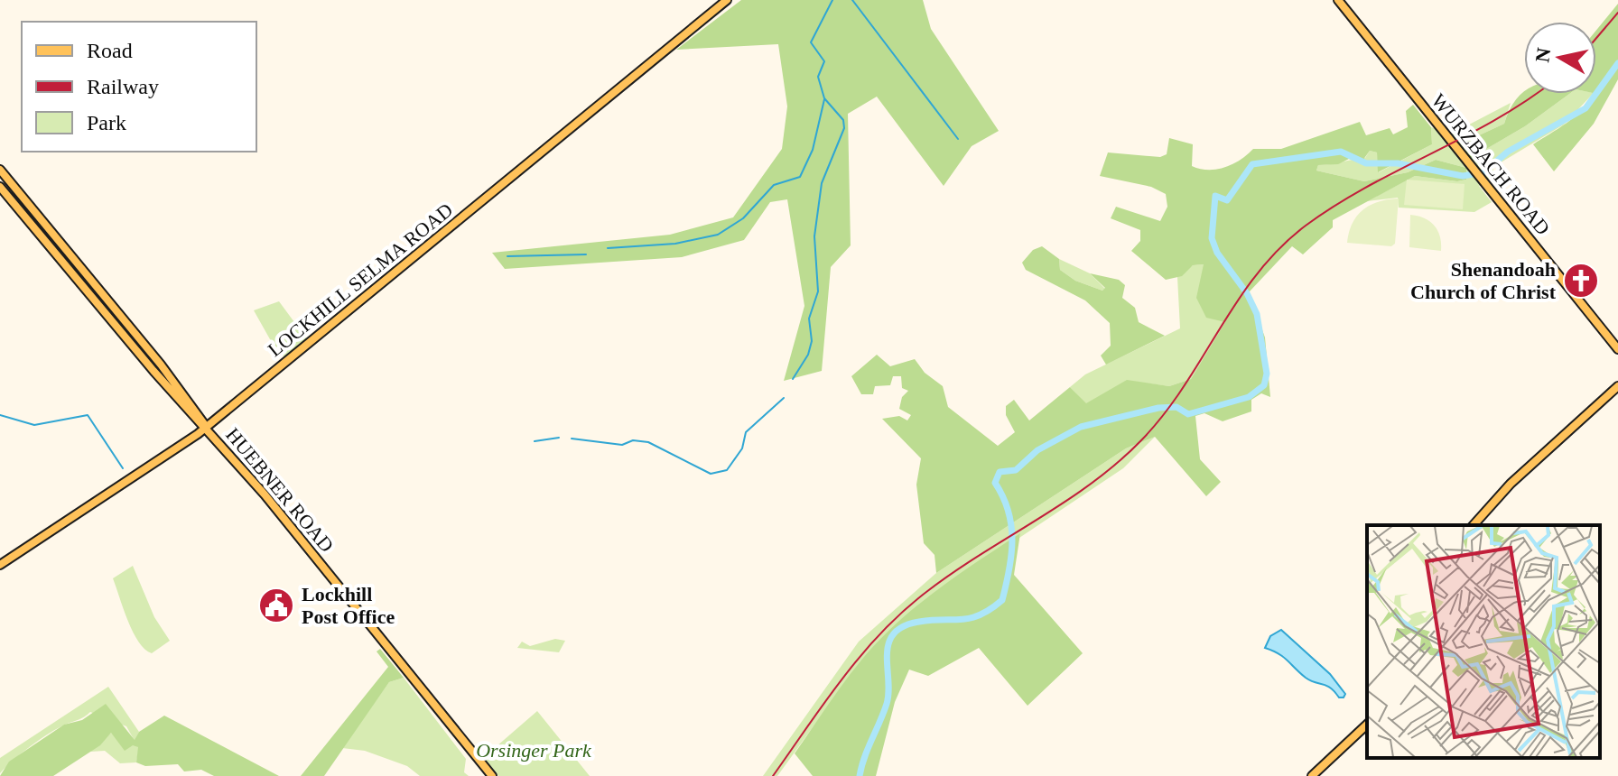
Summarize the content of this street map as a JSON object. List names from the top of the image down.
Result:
{
  "streets": {
    "main road": ["WURZBACH ROAD", "LOCKHILL SELMA ROAD", "HUEBNER ROAD"]
  },
  "crossings": [
    ["LOCKHILL SELMA ROAD", "HUEBNER ROAD"]
  ],
  "parks": ["Orsinger Park"],
  "places": {
    "church": ["Shenandoah Church of Christ"],
    "public building": ["Lockhill Post Office"]
  },
  "legend": ["Road", "Railway", "Park"],
  "north": "left"
}
